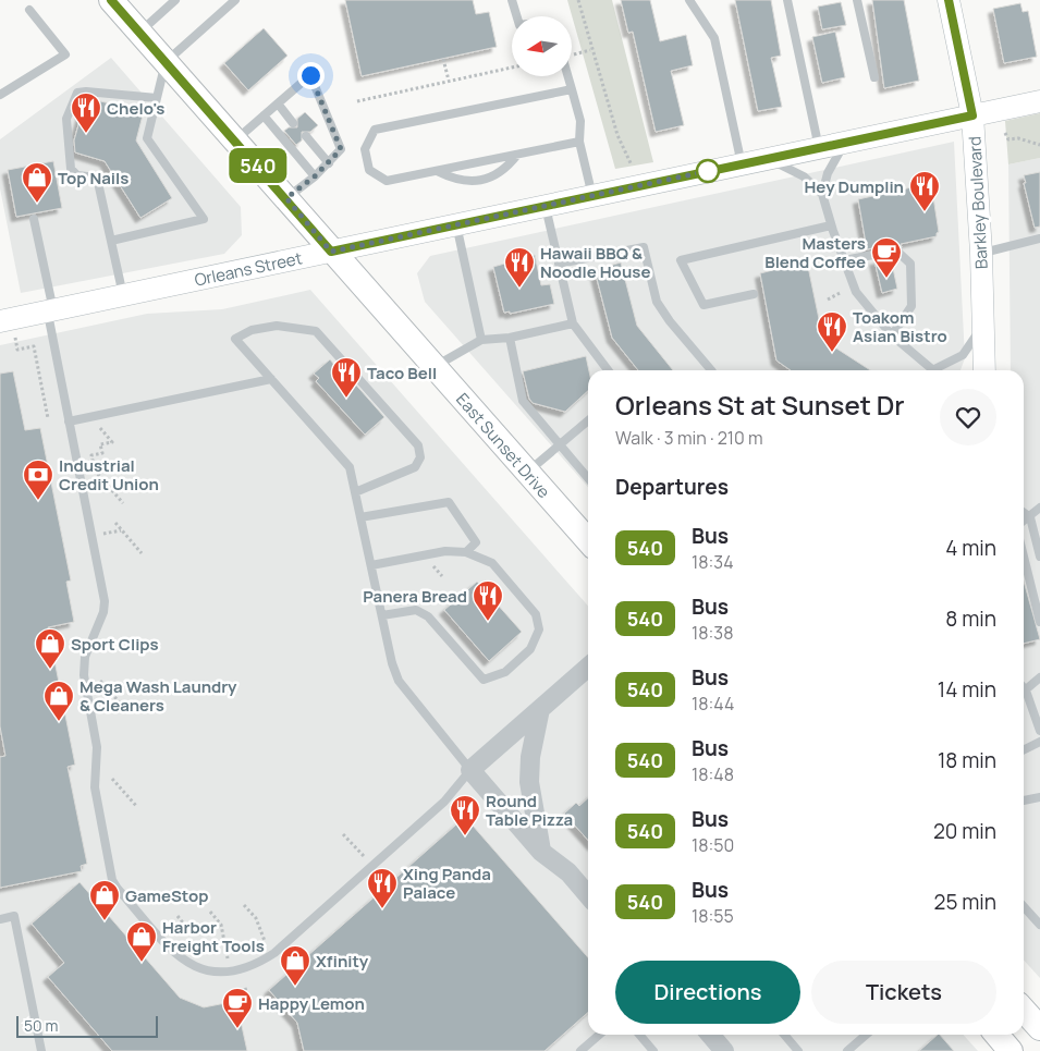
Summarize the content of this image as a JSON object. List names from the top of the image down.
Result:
{
  "streets": {
    "main road": ["Barkley Boulevard", "Orleans Street", "East Sunset Drive"]
  },
  "crossings": [
    ["Barkley Boulevard", "Orleans Street"],
    ["Orleans Street", "East Sunset Drive"]
  ],
  "places": {
    "restaurant": [
      "Chelo's",
      "Hey Dumplin",
      "Hawaii BBQ & Noodle House",
      "Toakom Asian Bistro",
      "Taco Bell",
      "Panera Bread",
      "Round Table Pizza",
      "Xing Panda Palace"
    ],
    "shop": [
      "Top Nails",
      "Sport Clips",
      "Mega Wash Laundry & Cleaners",
      "GameStop",
      "Harbor Freight Tools",
      "Xfinity"
    ],
    "cafe": ["Masters Blend Coffee", "Happy Lemon"],
    "bank": ["Industrial Credit Union"]
  },
  "lines": ["bus line 540"],
  "scale_bar": "50 m",
  "north": "left",
  "page": {
    "on_map": "540",
    "heading": [
      ["Orleans St at Sunset Dr", "Walk · 3 min · 210 m"],
      "Departures"
    ],
    "list": [
      {
        "mark": "540",
        "name": "Bus",
        "note": "18:34",
        "value": "4 min"
      },
      {
        "mark": "540",
        "name": "Bus",
        "note": "18:38",
        "value": "8 min"
      },
      {
        "mark": "540",
        "name": "Bus",
        "note": "18:44",
        "value": "14 min"
      },
      {
        "mark": "540",
        "name": "Bus",
        "note": "18:48",
        "value": "18 min"
      },
      {
        "mark": "540",
        "name": "Bus",
        "note": "18:50",
        "value": "20 min"
      },
      {
        "mark": "540",
        "name": "Bus",
        "note": "18:55",
        "value": "25 min"
      }
    ],
    "buttons": ["Directions", "Tickets"],
    "scale": "50 m"
  }
}
